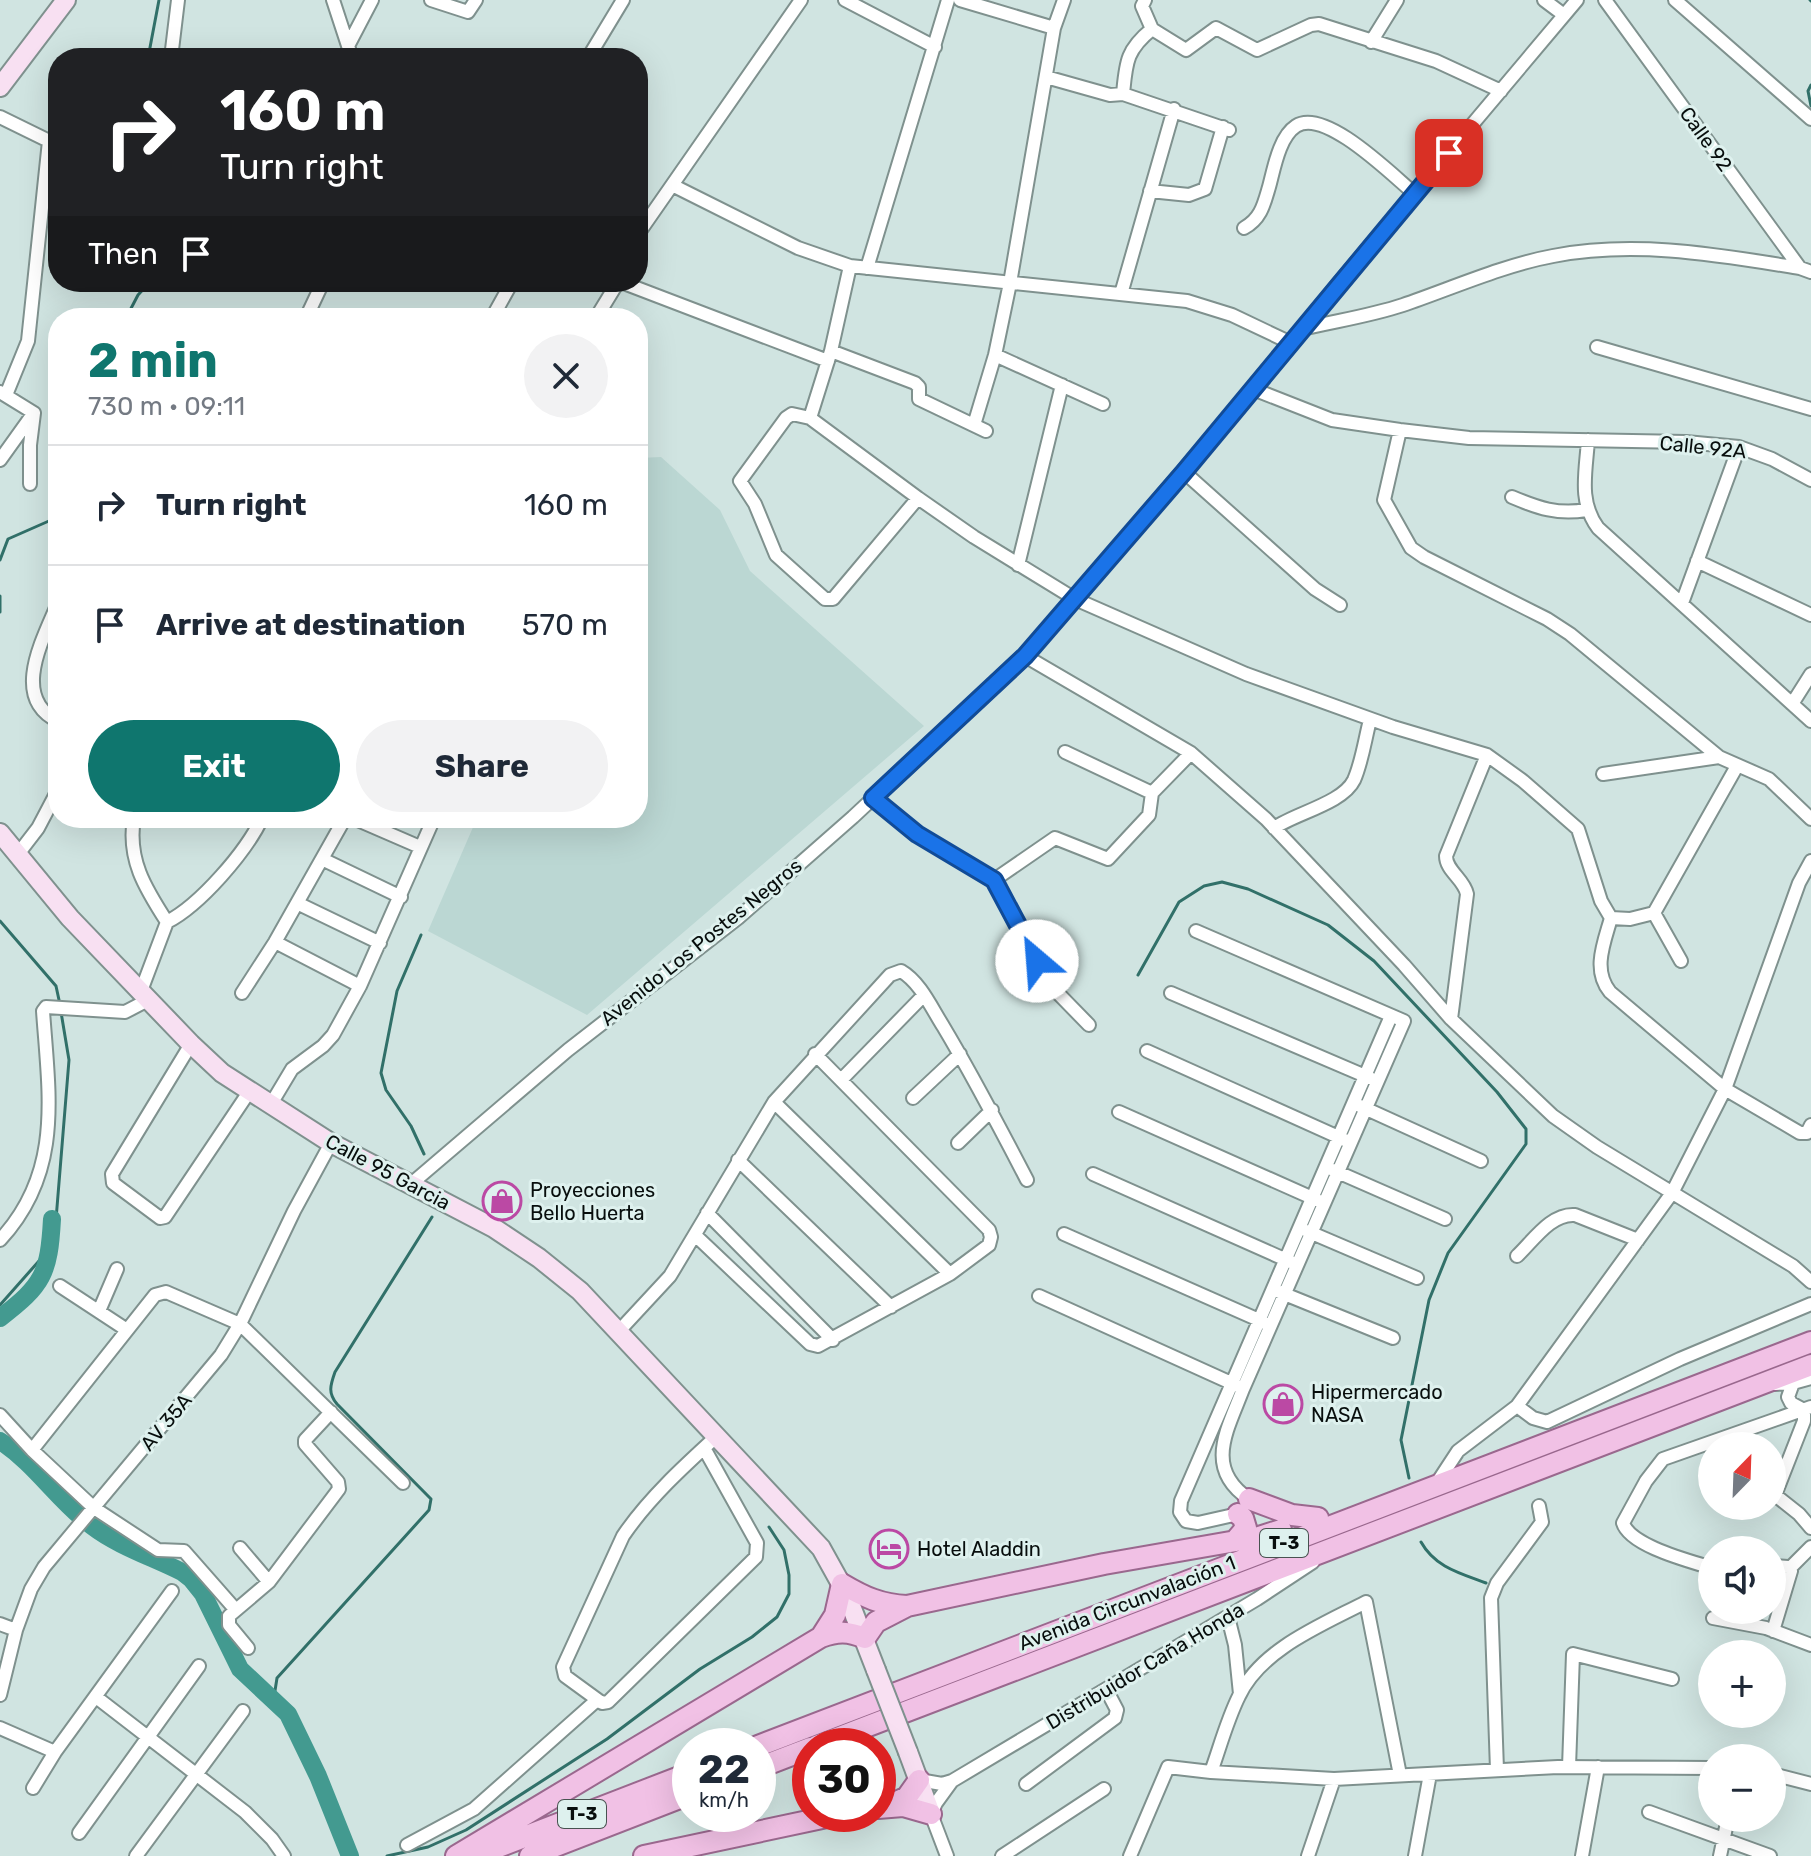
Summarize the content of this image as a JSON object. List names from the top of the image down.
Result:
{
  "streets": {
    "main road": ["T-3", "Avenida Circunvalación 1"],
    "street": [
      "Calle 92",
      "Calle 92A",
      "Avenido Los Postes Negros",
      "Calle 95 Garcia",
      "AV 35A",
      "Distribuidor Caña Honda"
    ]
  },
  "crossings": [
    ["Calle 92A", "Avenido Los Postes Negros"],
    ["Avenido Los Postes Negros", "Calle 95 Garcia"],
    ["Calle 95 Garcia", "AV 35A"],
    ["Calle 95 Garcia", "Distribuidor Caña Honda"],
    ["Avenida Circunvalación 1", "Distribuidor Caña Honda"]
  ],
  "places": {
    "shop": ["Proyecciones Bello Huerta", "Hipermercado NASA"],
    "hotel": ["Hotel Aladdin"]
  },
  "north": "top right",
  "page": {
    "turn": ["160 m", "Turn right"],
    "then": "Then",
    "heading": ["2 min", "730 m · 09:11"],
    "list": [
      {
        "name": "Turn right",
        "value": "160 m"
      },
      {
        "name": "Arrive at destination",
        "value": "570 m"
      }
    ],
    "buttons": ["Exit", "Share"],
    "map_buttons": ["+", "−"],
    "speed": "22 km/h",
    "limit": "30"
  }
}
